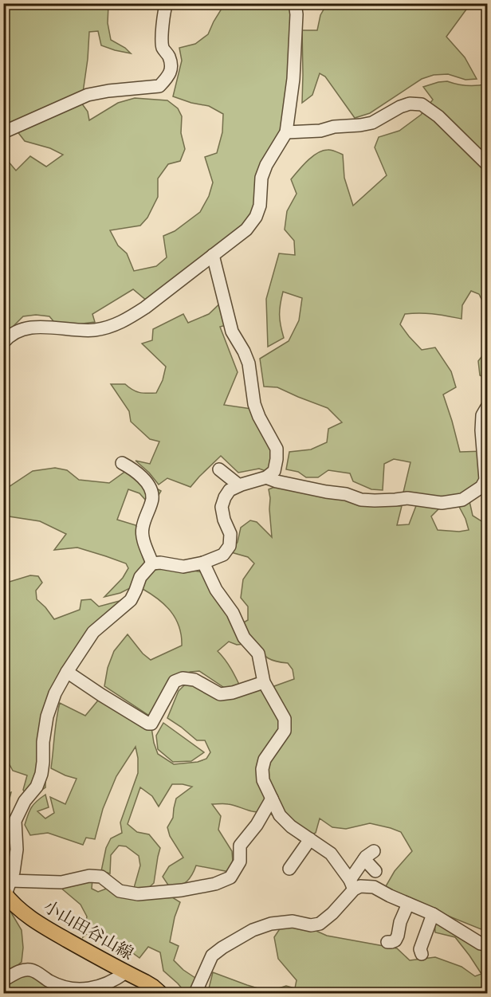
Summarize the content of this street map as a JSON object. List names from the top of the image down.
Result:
{
  "streets": {
    "main road": ["小山田谷山線"]
  }
}
